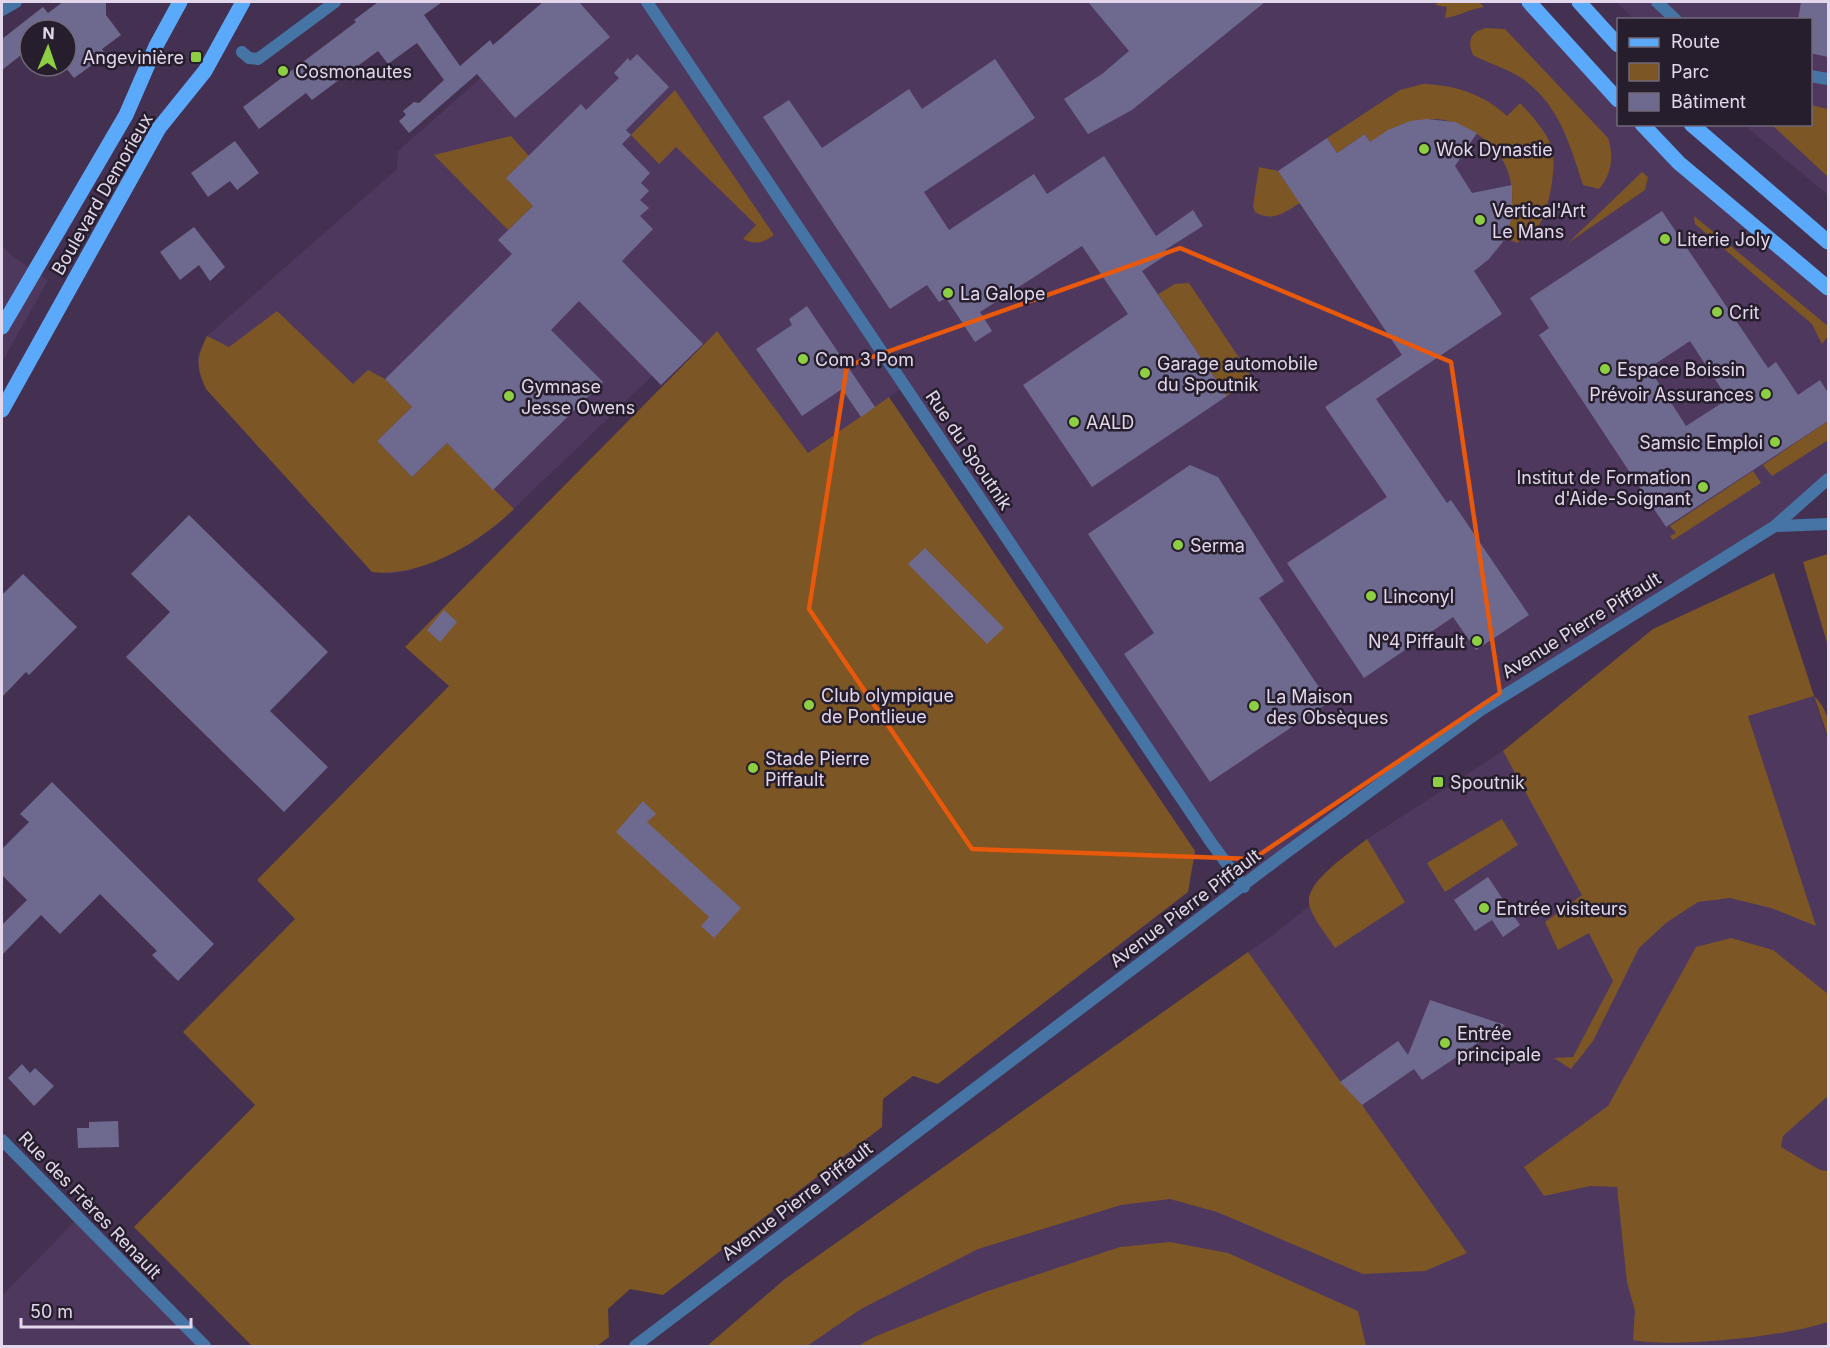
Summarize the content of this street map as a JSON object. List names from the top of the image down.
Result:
{
  "streets": {
    "main road": ["Boulevard Demorieux"],
    "street": ["Rue du Spoutnik", "Avenue Pierre Piffault", "Rue des Frères Renault"]
  },
  "crossings": [
    ["Rue du Spoutnik", "Avenue Pierre Piffault"]
  ],
  "places": {
    "transit": ["Angevinière", "Spoutnik"],
    "other": [
      "Cosmonautes",
      "Wok Dynastie",
      "Vertical'Art Le Mans",
      "Literie Joly",
      "La Galope",
      "Crit",
      "Com 3 Pom",
      "Espace Boissin",
      "Garage automobile du Spoutnik",
      "Prévoir Assurances",
      "Gymnase Jesse Owens",
      "AALD",
      "Samsic Emploi",
      "Institut de Formation d'Aide-Soignant",
      "Serma",
      "Linconyl",
      "N°4 Piffault",
      "Club olympique de Pontlieue",
      "La Maison des Obsèques",
      "Stade Pierre Piffault",
      "Entrée visiteurs",
      "Entrée principale"
    ]
  },
  "legend": ["Route", "Parc", "Bâtiment"],
  "scale_bar": "50 m",
  "north": "top"
}
